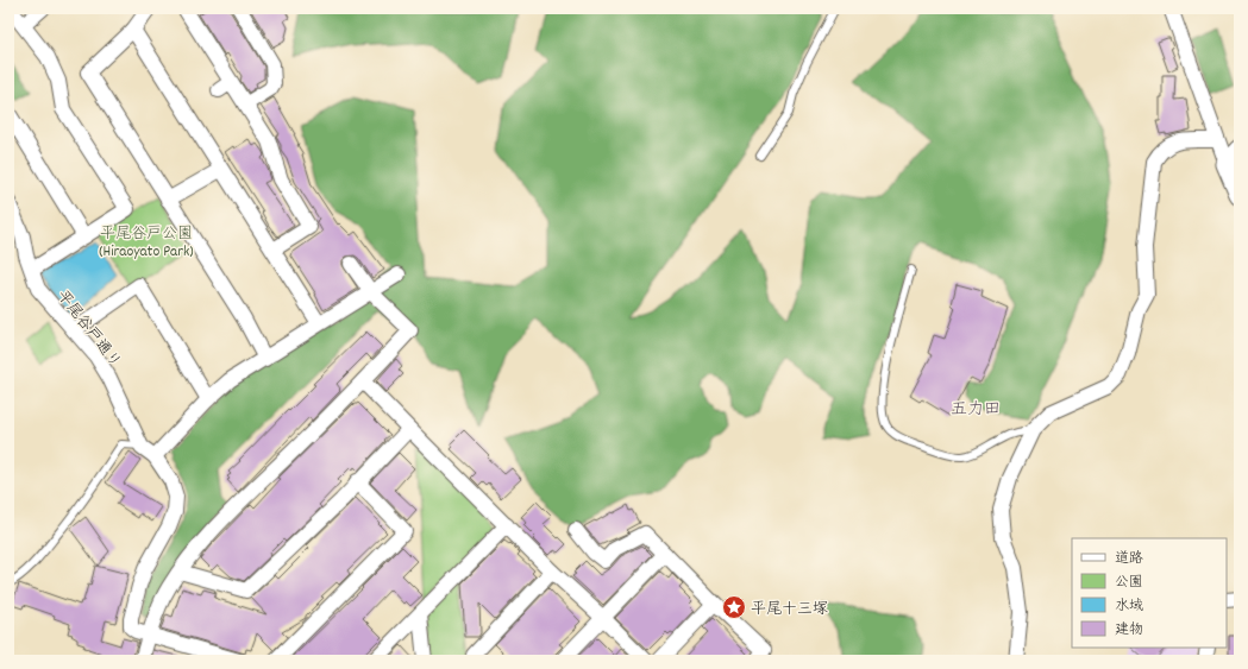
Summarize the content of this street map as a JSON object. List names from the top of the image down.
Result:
{
  "streets": {
    "street": ["平尾谷戸通り"]
  },
  "districts": ["五力田"],
  "parks": ["平尾谷戸公園 (Hiraoyato Park)"],
  "places": {
    "place": ["平尾十三塚"]
  },
  "legend": [
    "道路",
    "公園",
    "水域",
    "建物"
  ]
}
